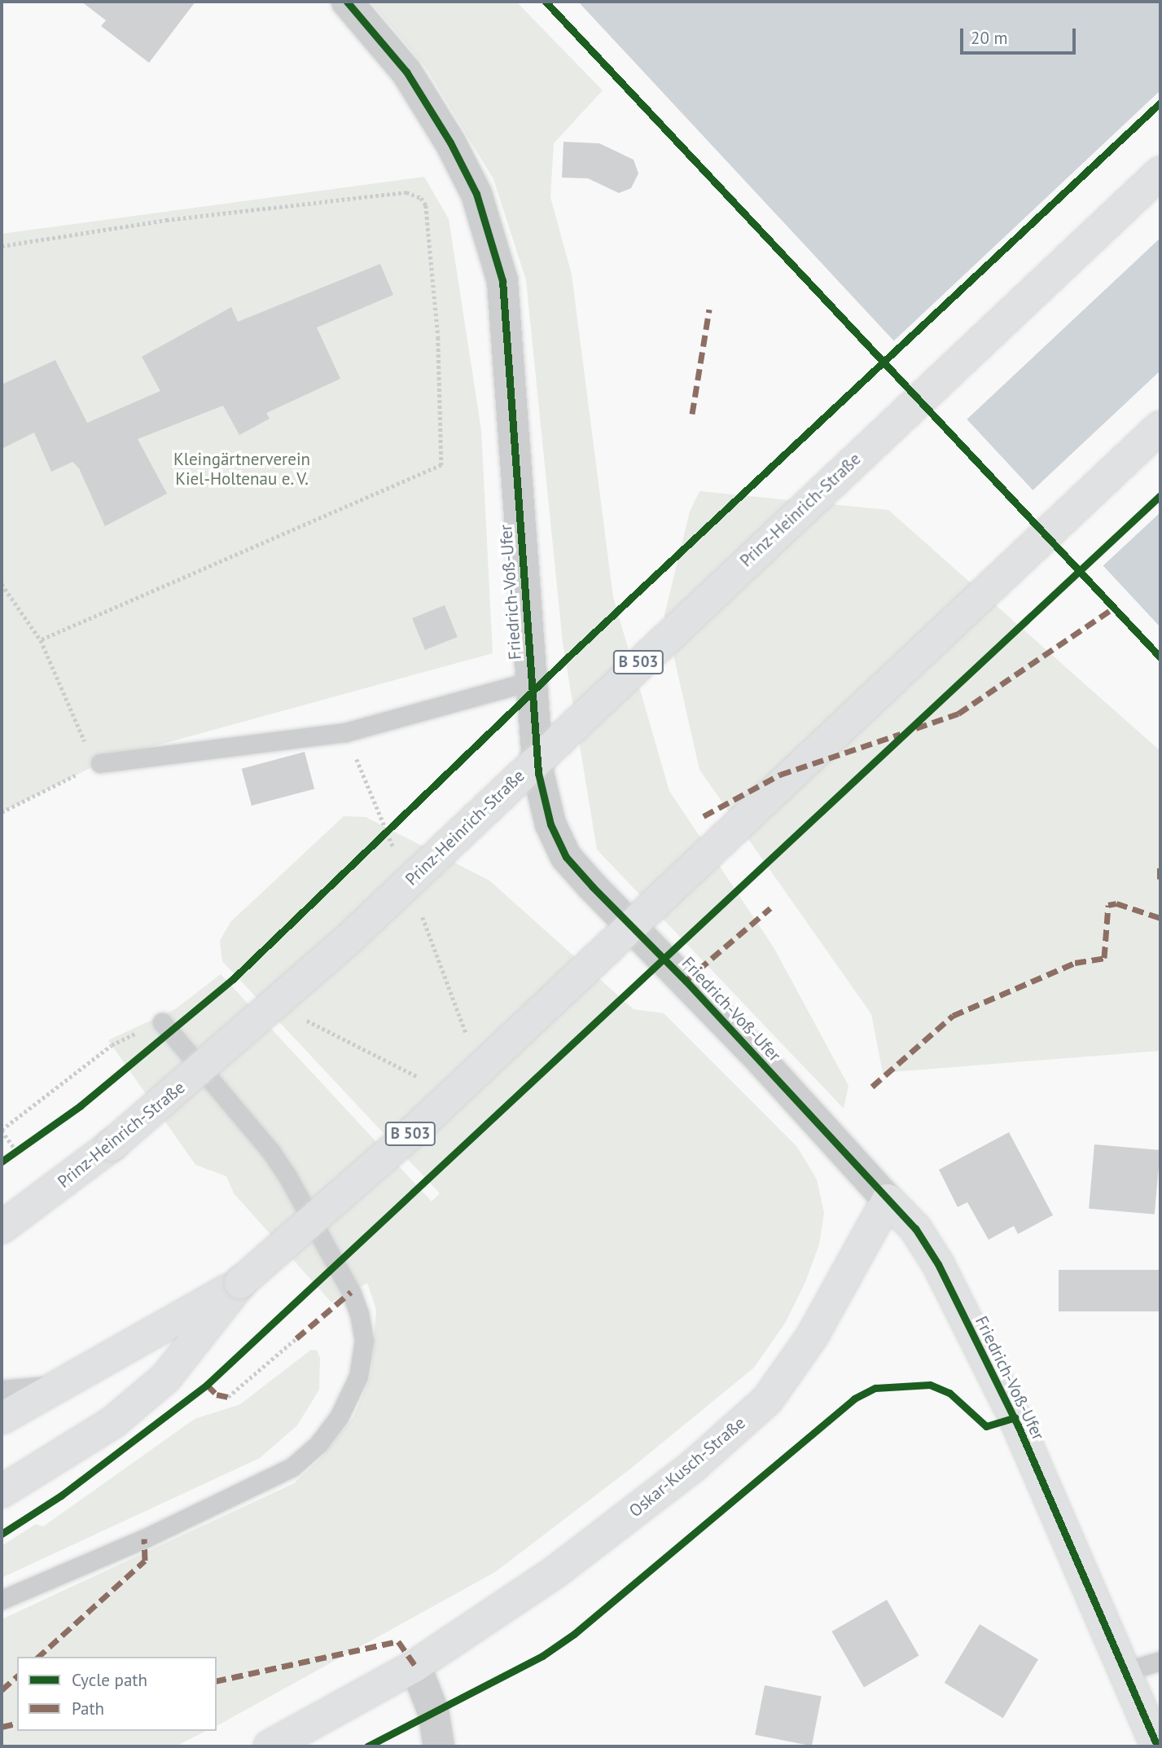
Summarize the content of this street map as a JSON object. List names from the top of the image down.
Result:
{
  "streets": {
    "main road": [
      "Prinz-Heinrich-Straße",
      "Friedrich-Voß-Ufer",
      "B 503",
      "Oskar-Kusch-Straße"
    ]
  },
  "crossings": [
    ["Friedrich-Voß-Ufer", "Oskar-Kusch-Straße"]
  ],
  "parks": ["Kleingärtnerverein Kiel-Holtenau e. V."],
  "legend": ["Cycle path", "Path"],
  "scale_bar": "20 m"
}
